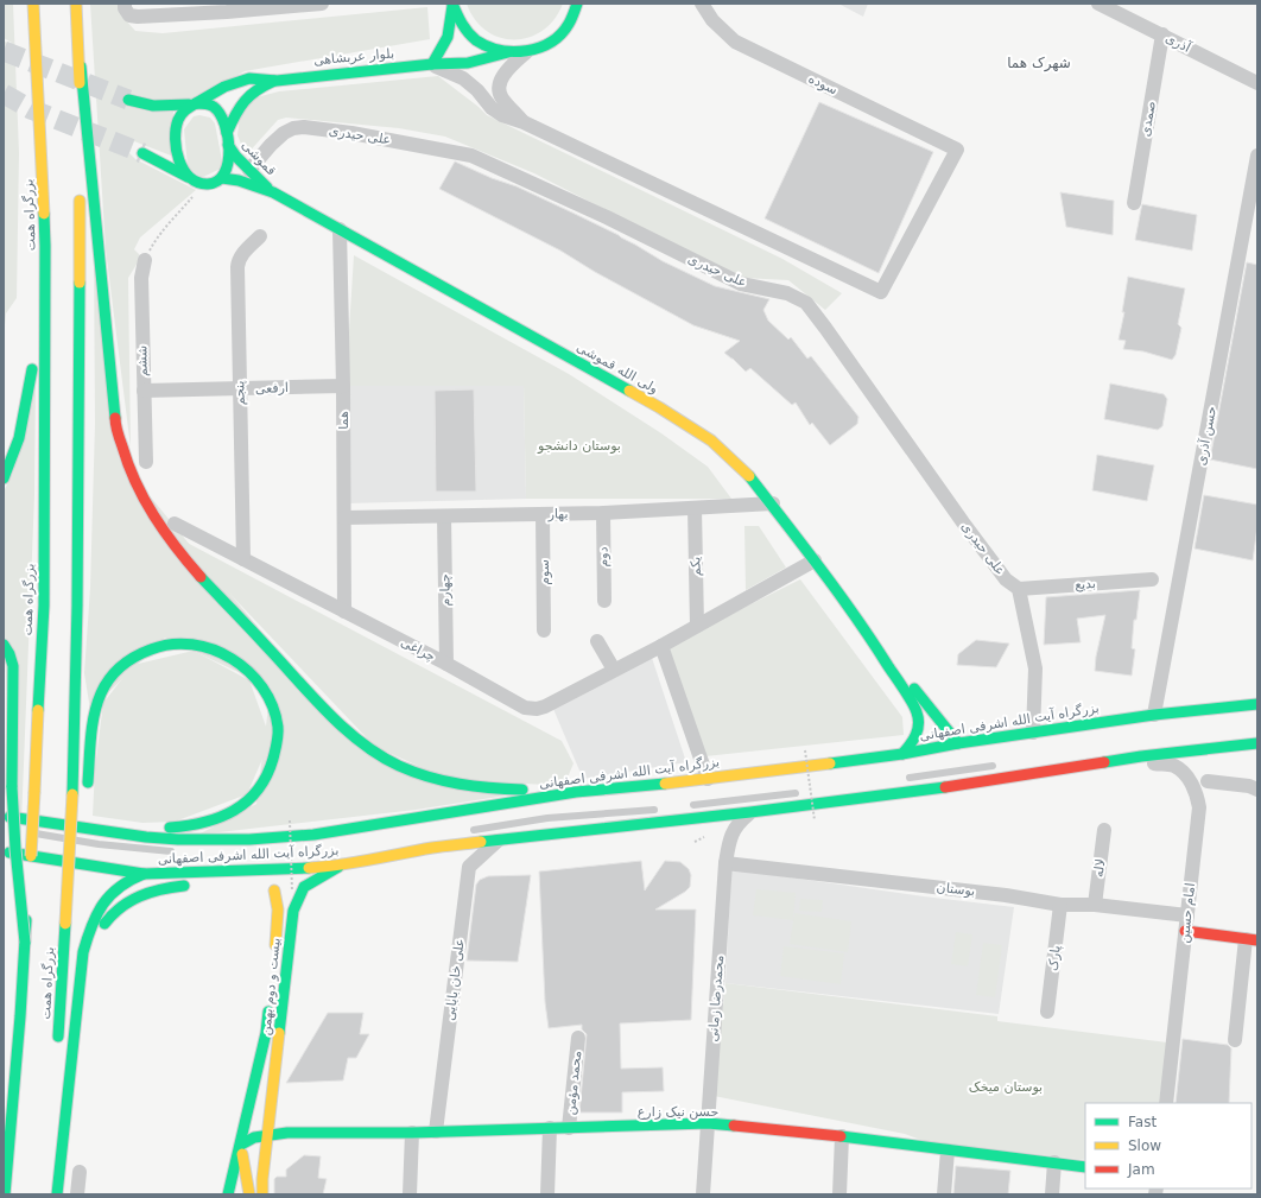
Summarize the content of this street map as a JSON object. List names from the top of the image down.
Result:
{
  "streets": {
    "main road": [
      "بلوار عربشاهی",
      "قموشی",
      "بزرگراه همت",
      "ولی الله قموشی",
      "بزرگراه آیت الله اشرفی اصفهانی",
      "بیست و دوم بهمن",
      "حسن نیک زارع"
    ],
    "street": [
      "آذری",
      "سوده",
      "صمدی",
      "علی حیدری",
      "ششم",
      "ارفعی",
      "پنجم",
      "هما",
      "حسن آذری",
      "بهار",
      "دوم",
      "یکم",
      "سوم",
      "بدیع",
      "چهارم",
      "چراغی",
      "لاله",
      "بوستان",
      "امام حسین",
      "پارک",
      "علی خان بابایی",
      "محمدرضا زمانی",
      "محمد مؤمن"
    ]
  },
  "crossings": [
    ["آذری", "صمدی"],
    ["بلوار عربشاهی", "قموشی"],
    ["علی حیدری", "قموشی"],
    ["علی حیدری", "بدیع"],
    ["قموشی", "ولی الله قموشی"],
    ["ششم", "ارفعی"],
    ["ولی الله قموشی", "هما"],
    ["ولی الله قموشی", "بهار"],
    ["ولی الله قموشی", "چراغی"],
    ["ولی الله قموشی", "بزرگراه آیت الله اشرفی اصفهانی"],
    ["ارفعی", "پنجم"],
    ["ارفعی", "هما"],
    ["پنجم", "چراغی"],
    ["هما", "بهار"],
    ["هما", "چراغی"],
    ["حسن آذری", "بزرگراه آیت الله اشرفی اصفهانی"],
    ["بهار", "دوم"],
    ["بهار", "یکم"],
    ["بهار", "سوم"],
    ["بهار", "چهارم"],
    ["یکم", "چراغی"],
    ["چهارم", "چراغی"],
    ["بزرگراه آیت الله اشرفی اصفهانی", "امام حسین"],
    ["بزرگراه آیت الله اشرفی اصفهانی", "علی خان بابایی"],
    ["بزرگراه آیت الله اشرفی اصفهانی", "بیست و دوم بهمن"],
    ["بزرگراه آیت الله اشرفی اصفهانی", "محمدرضا زمانی"],
    ["لاله", "بوستان"],
    ["بوستان", "امام حسین"],
    ["بوستان", "پارک"],
    ["بوستان", "محمدرضا زمانی"],
    ["علی خان بابایی", "حسن نیک زارع"],
    ["بیست و دوم بهمن", "حسن نیک زارع"],
    ["محمدرضا زمانی", "حسن نیک زارع"],
    ["محمد مؤمن", "حسن نیک زارع"]
  ],
  "districts": ["شهرک هما"],
  "parks": ["بوستان دانشجو", "بوستان میخک"],
  "legend": ["Fast", "Slow", "Jam"]
}
